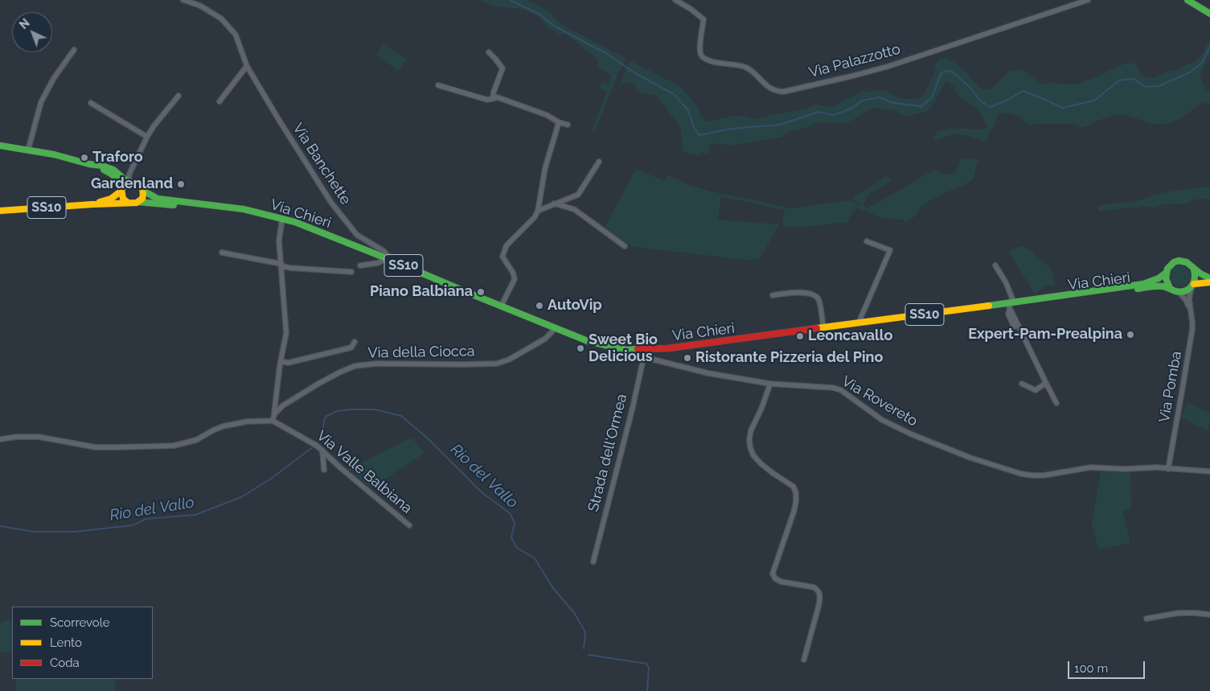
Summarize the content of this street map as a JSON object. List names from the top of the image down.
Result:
{
  "streets": {
    "main road": ["SS10", "Via Chieri"],
    "street": [
      "Via Palazzotto",
      "Via Banchette",
      "Via della Ciocca",
      "Via Pomba",
      "Via Rovereto",
      "Strada dell'Ormea",
      "Via Valle Balbiana"
    ]
  },
  "crossings": [
    ["Via Banchette", "Via Chieri"],
    ["Via Chieri", "Via della Ciocca"],
    ["Via Chieri", "Via Pomba"],
    ["Via Chieri", "Via Rovereto"],
    ["Via Chieri", "Strada dell'Ormea"],
    ["Via Pomba", "Via Rovereto"],
    ["Via Rovereto", "Strada dell'Ormea"]
  ],
  "water": ["Rio del Vallo"],
  "places": [
    "Traforo",
    "Gardenland",
    "Piano Balbiana",
    "AutoVip",
    "Expert-Pam-Prealpina",
    "Leoncavallo",
    "Sweet Bio Delicious",
    "Ristorante Pizzeria del Pino"
  ],
  "legend": ["Scorrevole", "Lento", "Coda"],
  "scale_bar": "100 m",
  "north": "top left"
}
